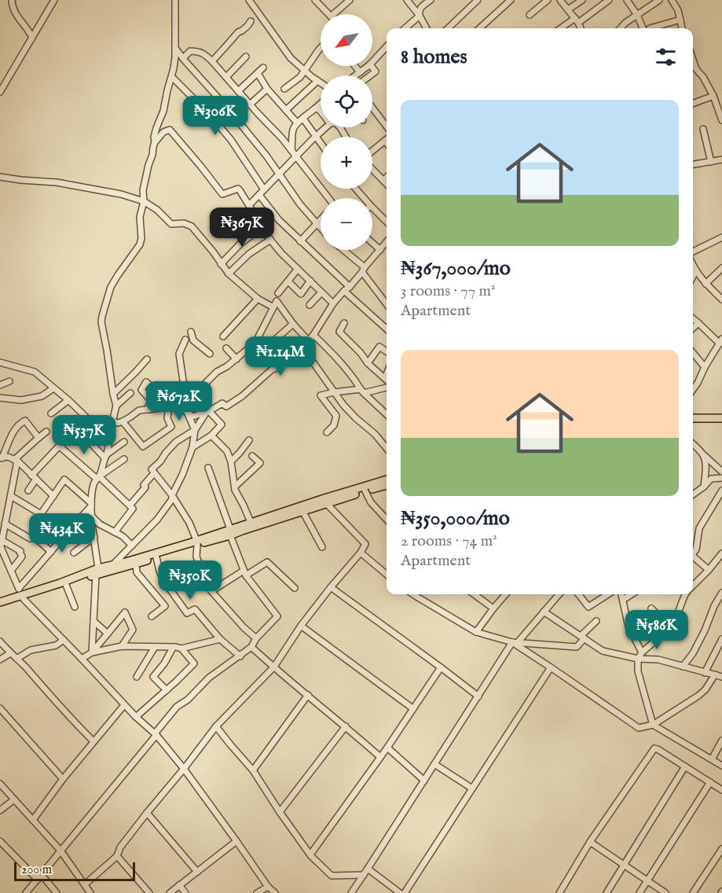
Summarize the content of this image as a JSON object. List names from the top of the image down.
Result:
{
  "scale_bar": "200 m",
  "north": "bottom left",
  "page": {
    "map_buttons": ["+", "−"],
    "heading": "8 homes",
    "list": [
      {
        "name": "₦367,000/mo",
        "note": "3 rooms · 77 m² · Apartment"
      },
      {
        "name": "₦350,000/mo",
        "note": "2 rooms · 74 m² · Apartment"
      }
    ],
    "price": [
      "₦306K",
      "₦367K",
      "₦1.14M",
      "₦672K",
      "₦537K",
      "₦434K",
      "₦350K",
      "₦586K"
    ],
    "scale": "200 m"
  }
}
